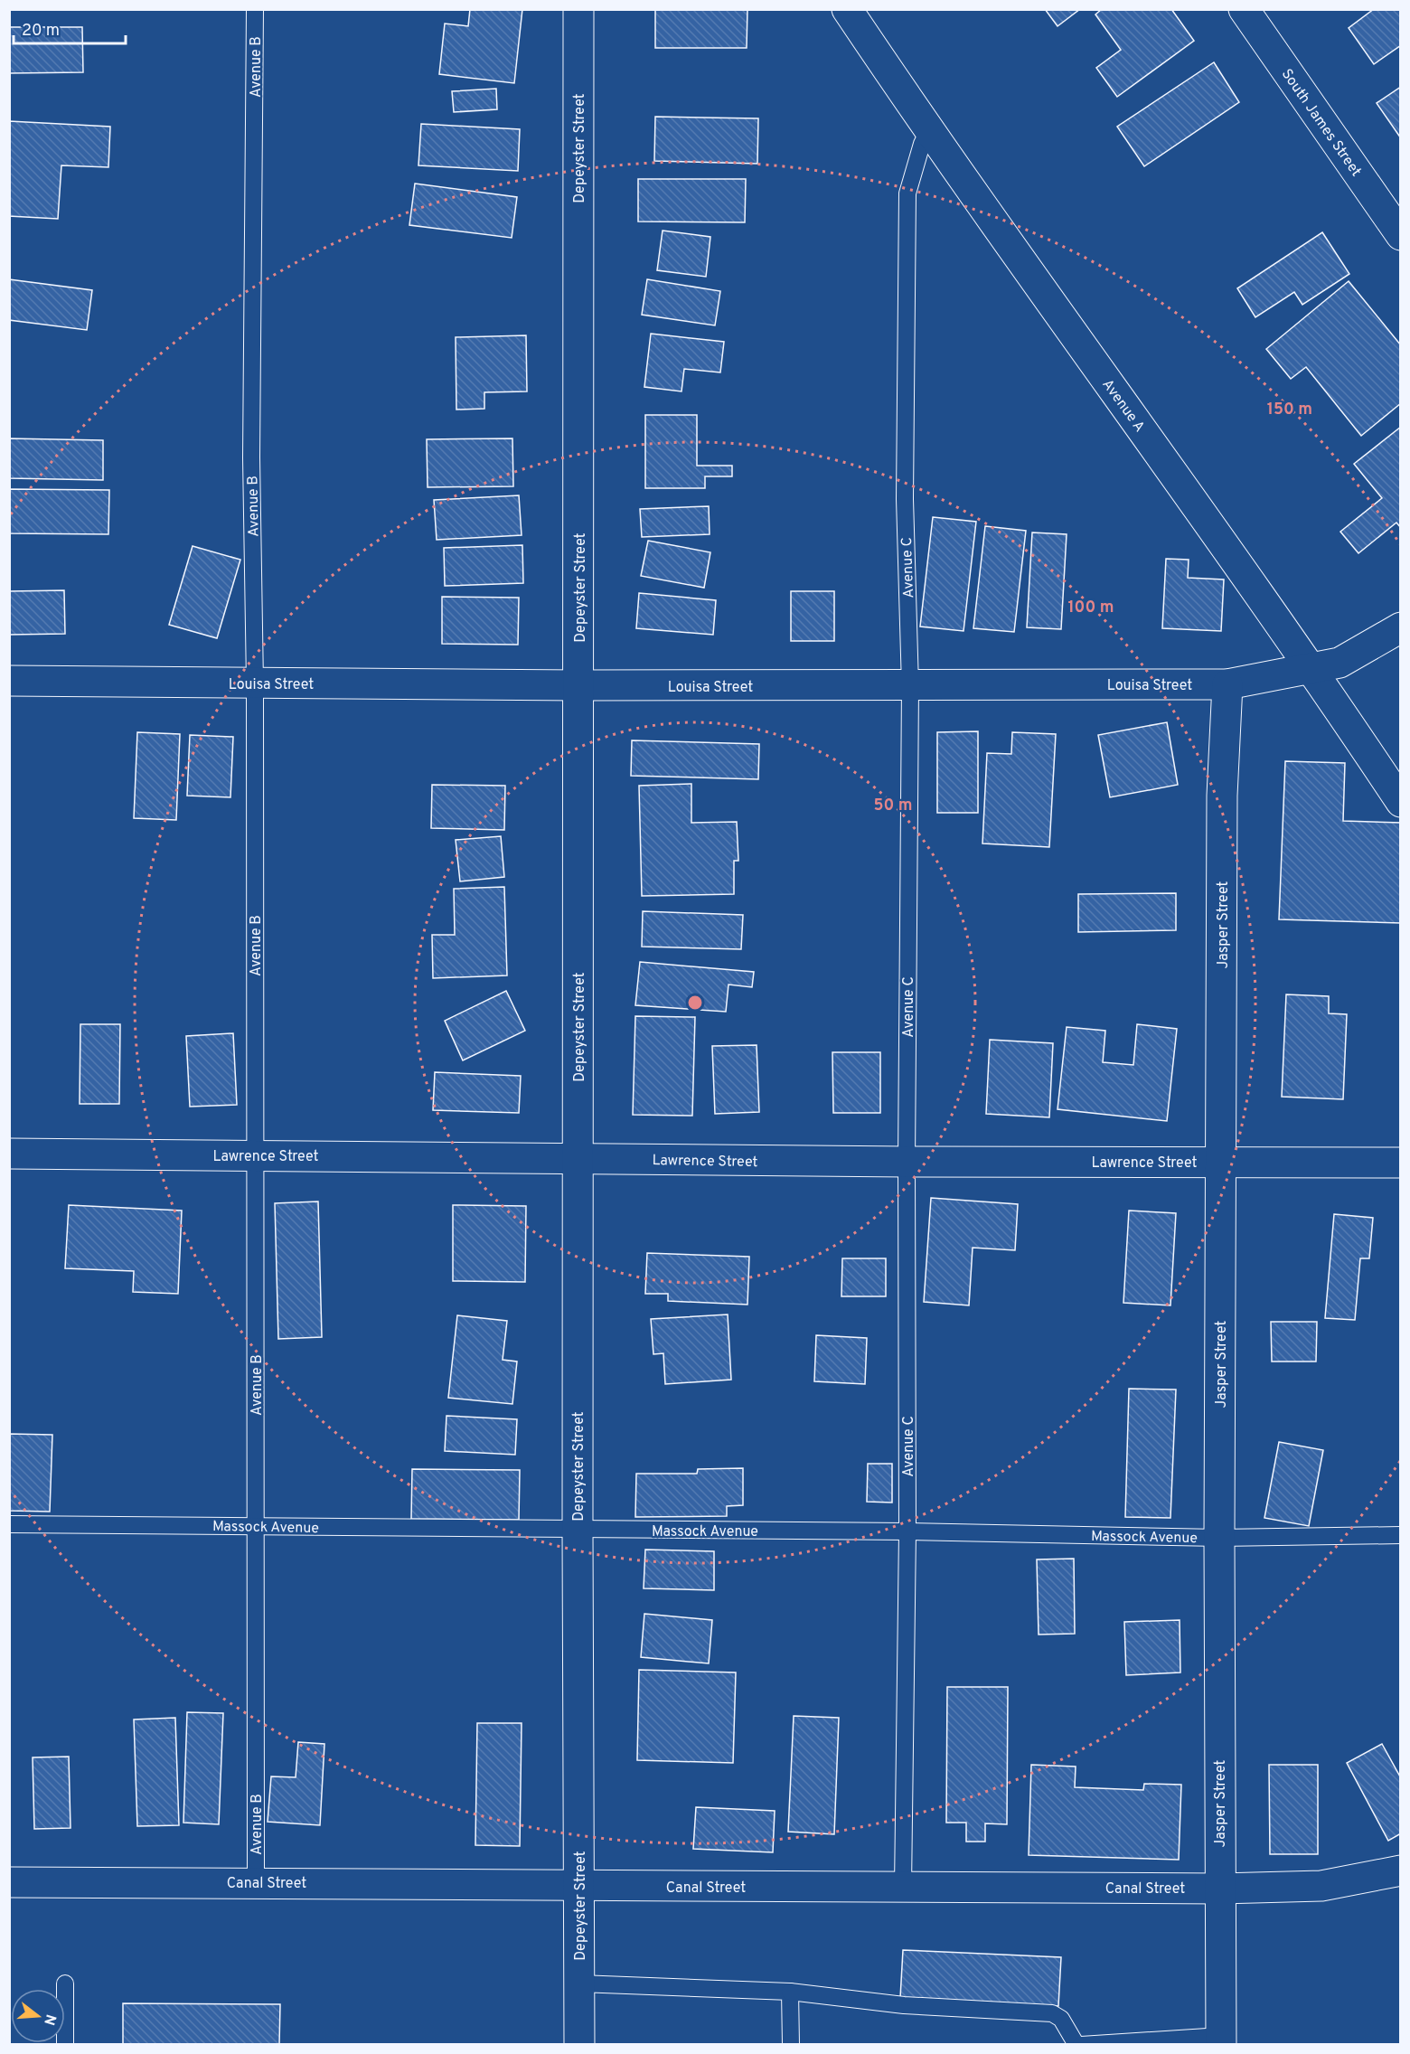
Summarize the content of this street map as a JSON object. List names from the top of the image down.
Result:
{
  "streets": {
    "street": [
      "South James Street",
      "Depeyster Street",
      "Avenue A",
      "Louisa Street",
      "Jasper Street",
      "Lawrence Street",
      "Canal Street"
    ],
    "lane": ["Avenue B", "Avenue C", "Massock Avenue"]
  },
  "crossings": [
    ["Avenue B", "Louisa Street"],
    ["Avenue B", "Lawrence Street"],
    ["Avenue B", "Massock Avenue"],
    ["Avenue B", "Canal Street"],
    ["Depeyster Street", "Louisa Street"],
    ["Depeyster Street", "Lawrence Street"],
    ["Depeyster Street", "Massock Avenue"],
    ["Depeyster Street", "Canal Street"],
    ["Avenue A", "Avenue C"],
    ["Avenue A", "Louisa Street"],
    ["Avenue C", "Louisa Street"],
    ["Avenue C", "Lawrence Street"],
    ["Avenue C", "Massock Avenue"],
    ["Avenue C", "Canal Street"],
    ["Louisa Street", "Jasper Street"],
    ["Jasper Street", "Lawrence Street"],
    ["Jasper Street", "Massock Avenue"],
    ["Jasper Street", "Canal Street"]
  ],
  "scale_bar": "20 m",
  "north": "right",
  "rings": ["150 m", "100 m", "50 m"]
}
